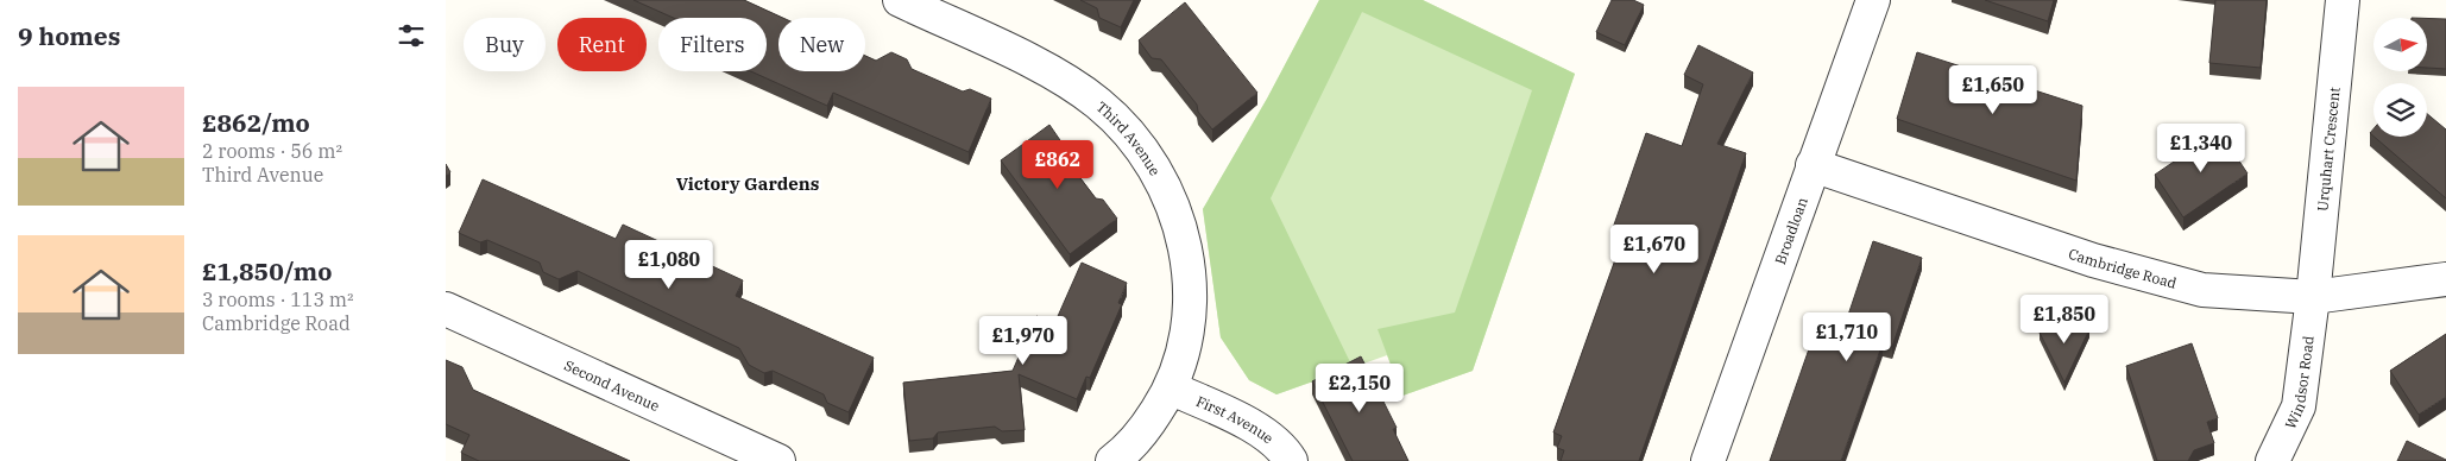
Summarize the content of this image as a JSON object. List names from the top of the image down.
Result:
{
  "streets": {
    "street": [
      "Third Avenue",
      "Urquhart Crescent",
      "Broadloan",
      "Cambridge Road",
      "Windsor Road",
      "Second Avenue",
      "First Avenue"
    ]
  },
  "crossings": [
    ["Third Avenue", "First Avenue"],
    ["Urquhart Crescent", "Cambridge Road"],
    ["Urquhart Crescent", "Windsor Road"],
    ["Broadloan", "Cambridge Road"],
    ["Cambridge Road", "Windsor Road"]
  ],
  "districts": ["Victory Gardens"],
  "north": "right",
  "page": {
    "heading": "9 homes",
    "chip": [
      "Buy",
      "Rent",
      "Filters",
      "New"
    ],
    "price": [
      "£1,650",
      "£1,340",
      "£862",
      "£1,670",
      "£1,080",
      "£1,850",
      "£1,710",
      "£1,970",
      "£2,150"
    ],
    "list": [
      {
        "name": "£862/mo",
        "note": "2 rooms · 56 m² · Third Avenue"
      },
      {
        "name": "£1,850/mo",
        "note": "3 rooms · 113 m² · Cambridge Road"
      }
    ]
  }
}
